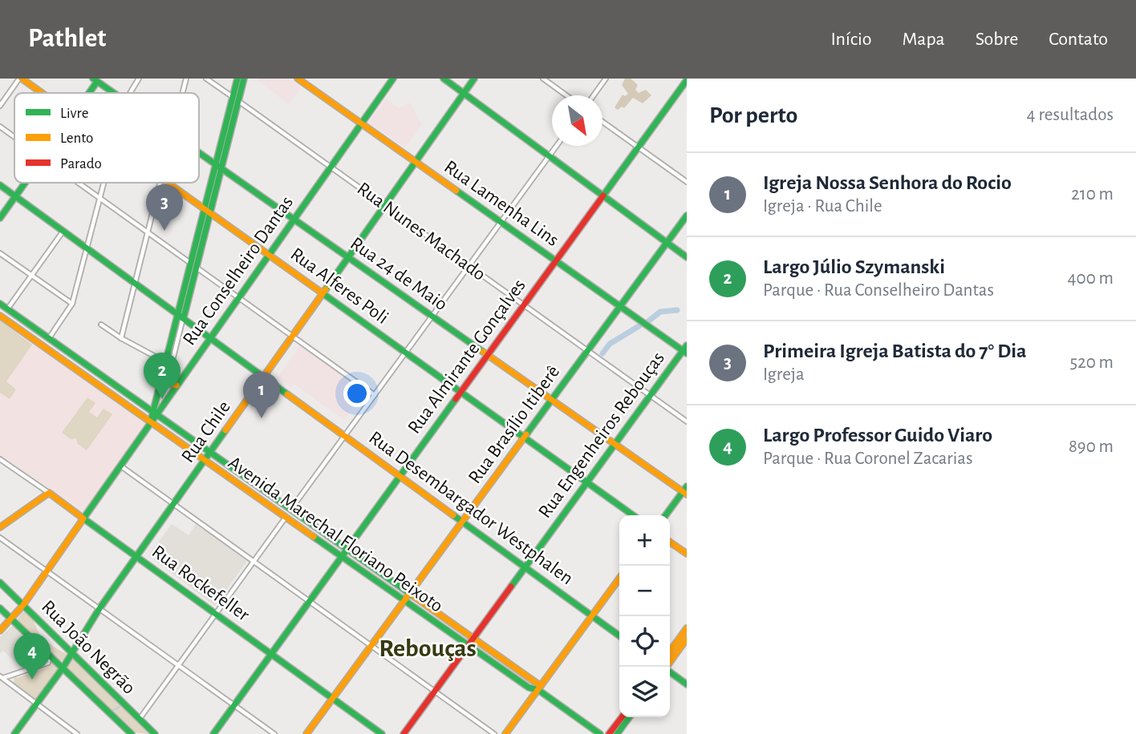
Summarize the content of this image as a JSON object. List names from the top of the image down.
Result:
{
  "streets": {
    "main road": [
      "Rua Lamenha Lins",
      "Rua Conselheiro Dantas",
      "Rua 24 de Maio",
      "Rua Alferes Poli",
      "Rua Almirante Gonçalves",
      "Rua Brasílio Itiberê",
      "Rua Chile",
      "Rua Engenheiros Rebouças",
      "Rua Desembargador Westphalen",
      "Avenida Marechal Floriano Peixoto",
      "Rua Rockefeller",
      "Rua João Negrão"
    ],
    "street": ["Rua Nunes Machado"]
  },
  "crossings": [
    ["Rua Lamenha Lins", "Rua Conselheiro Dantas"],
    ["Rua Lamenha Lins", "Rua Almirante Gonçalves"],
    ["Rua Lamenha Lins", "Rua Brasílio Itiberê"],
    ["Rua Lamenha Lins", "Rua Chile"],
    ["Rua Lamenha Lins", "Rua Engenheiros Rebouças"],
    ["Rua Nunes Machado", "Rua Conselheiro Dantas"],
    ["Rua Nunes Machado", "Rua Almirante Gonçalves"],
    ["Rua Nunes Machado", "Rua Brasílio Itiberê"],
    ["Rua Nunes Machado", "Rua Chile"],
    ["Rua Nunes Machado", "Rua Engenheiros Rebouças"],
    ["Rua Conselheiro Dantas", "Rua 24 de Maio"],
    ["Rua Conselheiro Dantas", "Rua Alferes Poli"],
    ["Rua Conselheiro Dantas", "Rua Desembargador Westphalen"],
    ["Rua Conselheiro Dantas", "Avenida Marechal Floriano Peixoto"],
    ["Rua Conselheiro Dantas", "Rua Rockefeller"],
    ["Rua Conselheiro Dantas", "Rua João Negrão"],
    ["Rua 24 de Maio", "Rua Almirante Gonçalves"],
    ["Rua 24 de Maio", "Rua Brasílio Itiberê"],
    ["Rua 24 de Maio", "Rua Chile"],
    ["Rua 24 de Maio", "Rua Engenheiros Rebouças"],
    ["Rua Alferes Poli", "Rua Almirante Gonçalves"],
    ["Rua Alferes Poli", "Rua Brasílio Itiberê"],
    ["Rua Alferes Poli", "Rua Chile"],
    ["Rua Alferes Poli", "Rua Engenheiros Rebouças"],
    ["Rua Almirante Gonçalves", "Rua Desembargador Westphalen"],
    ["Rua Almirante Gonçalves", "Avenida Marechal Floriano Peixoto"],
    ["Rua Almirante Gonçalves", "Rua Rockefeller"],
    ["Rua Brasílio Itiberê", "Rua Desembargador Westphalen"],
    ["Rua Brasílio Itiberê", "Avenida Marechal Floriano Peixoto"],
    ["Rua Brasílio Itiberê", "Rua Rockefeller"],
    ["Rua Chile", "Rua Desembargador Westphalen"],
    ["Rua Chile", "Avenida Marechal Floriano Peixoto"],
    ["Rua Chile", "Rua Rockefeller"],
    ["Rua Chile", "Rua João Negrão"],
    ["Rua Engenheiros Rebouças", "Rua Desembargador Westphalen"],
    ["Rua Engenheiros Rebouças", "Avenida Marechal Floriano Peixoto"]
  ],
  "districts": ["Rebouças"],
  "legend": ["Livre", "Lento", "Parado"],
  "north": "bottom right",
  "page": {
    "header": "Pathlet",
    "nav": [
      "Início",
      "Mapa",
      "Sobre",
      "Contato"
    ],
    "heading": ["Por perto", "4 resultados"],
    "list": [
      {
        "mark": "1",
        "name": "Igreja Nossa Senhora do Rocio",
        "note": "Igreja · Rua Chile",
        "value": "210 m"
      },
      {
        "mark": "2",
        "name": "Largo Júlio Szymanski",
        "note": "Parque · Rua Conselheiro Dantas",
        "value": "400 m"
      },
      {
        "mark": "3",
        "name": "Primeira Igreja Batista do 7° Dia",
        "note": "Igreja",
        "value": "520 m"
      },
      {
        "mark": "4",
        "name": "Largo Professor Guido Viaro",
        "note": "Parque · Rua Coronel Zacarias",
        "value": "890 m"
      }
    ],
    "pins": [
      "3",
      "2",
      "1",
      "4"
    ],
    "map_buttons": ["+", "−"]
  }
}
